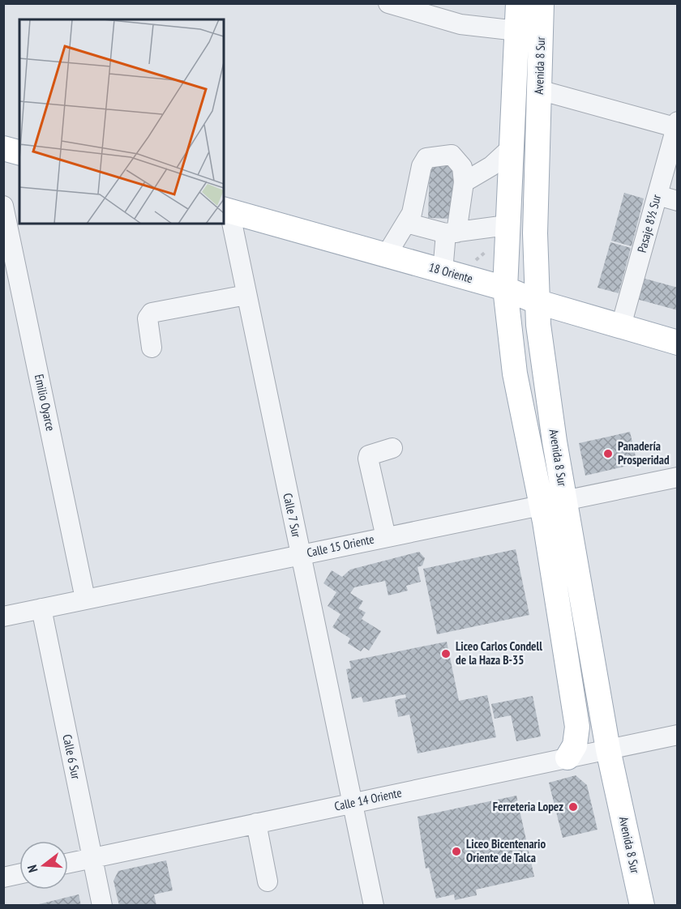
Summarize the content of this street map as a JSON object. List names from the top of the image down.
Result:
{
  "streets": {
    "main road": ["Avenida 8 Sur", "18 Oriente"],
    "street": [
      "Pasaje 8½ Sur",
      "Emilio Oyarce",
      "Calle 7 Sur",
      "Calle 15 Oriente",
      "Calle 6 Sur",
      "Calle 14 Oriente"
    ]
  },
  "crossings": [
    ["Avenida 8 Sur", "18 Oriente"],
    ["Avenida 8 Sur", "Calle 15 Oriente"],
    ["Avenida 8 Sur", "Calle 14 Oriente"],
    ["Pasaje 8½ Sur", "18 Oriente"],
    ["18 Oriente", "Calle 7 Sur"],
    ["Emilio Oyarce", "Calle 15 Oriente"],
    ["Calle 7 Sur", "Calle 15 Oriente"],
    ["Calle 7 Sur", "Calle 14 Oriente"],
    ["Calle 15 Oriente", "Calle 6 Sur"],
    ["Calle 6 Sur", "Calle 14 Oriente"]
  ],
  "places": [
    "Panadería Prosperidad",
    "Liceo Carlos Condell de la Haza B-35",
    "Ferreteria Lopez",
    "Liceo Bicentenario Oriente de Talca"
  ],
  "north": "left"
}
